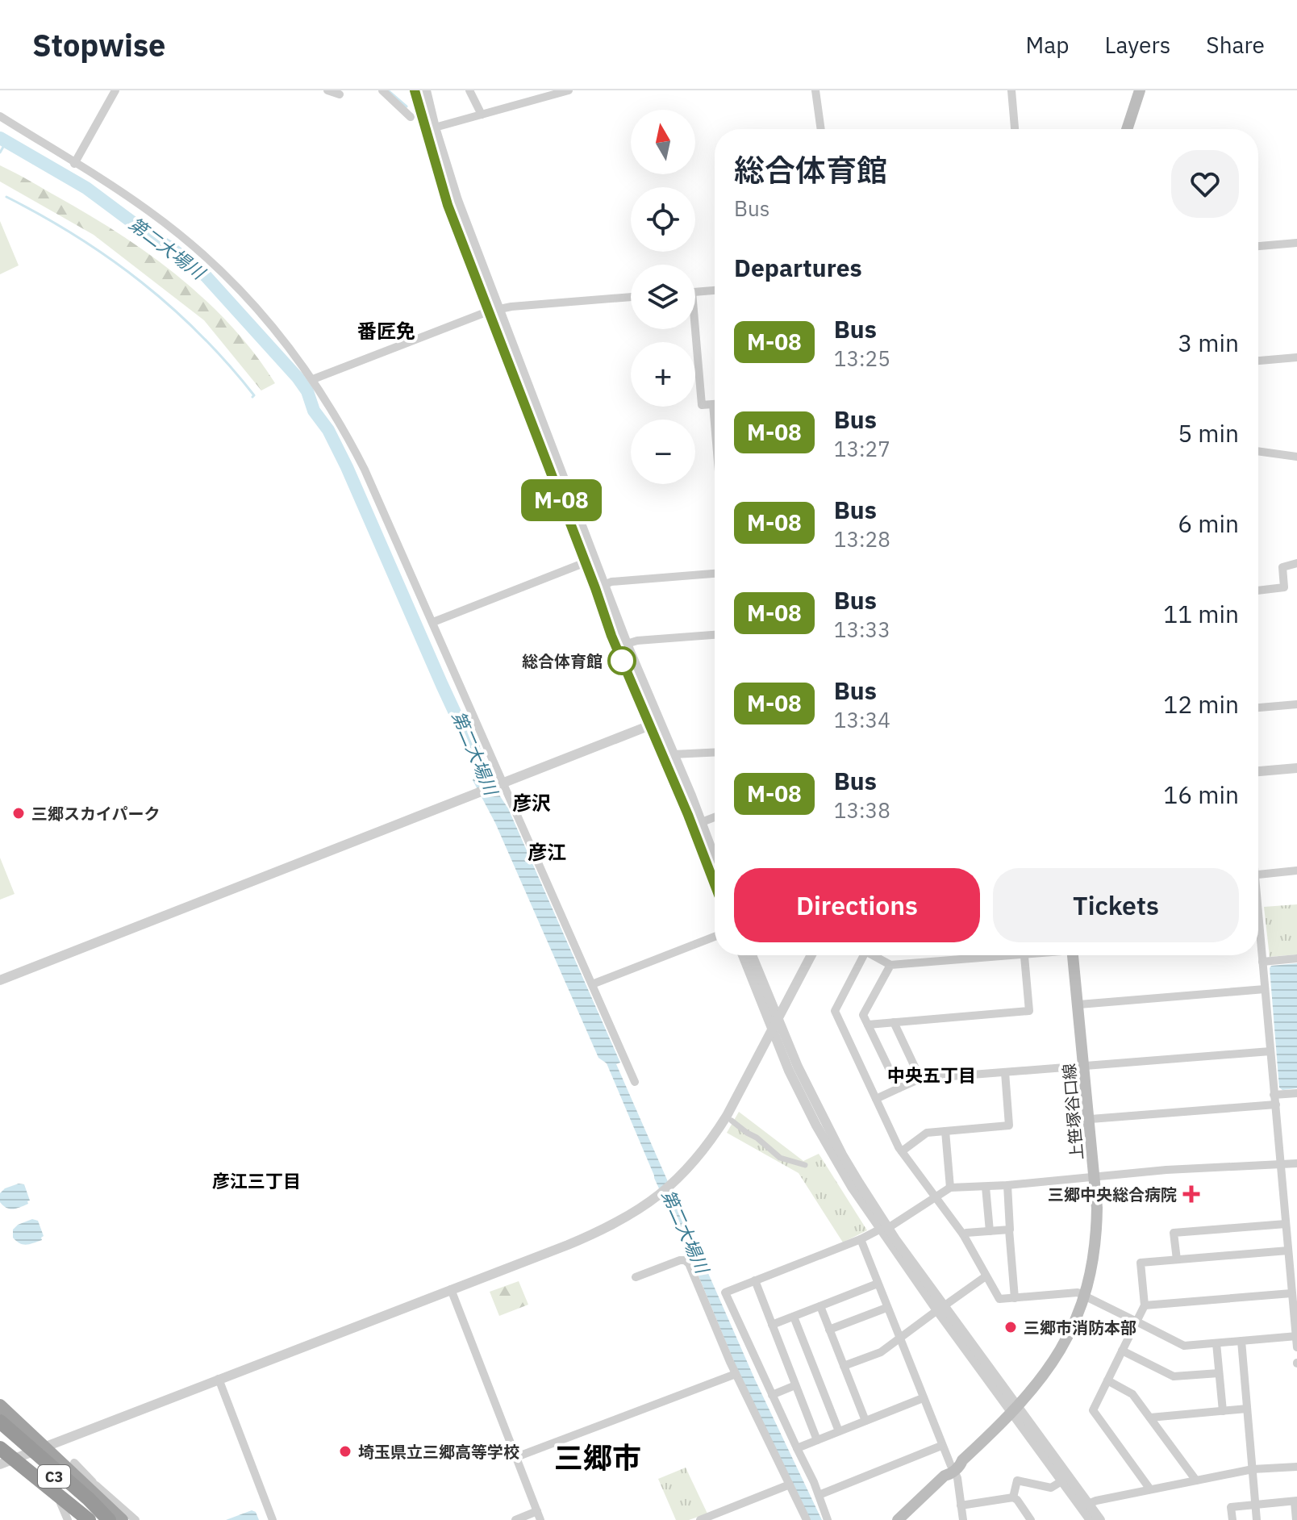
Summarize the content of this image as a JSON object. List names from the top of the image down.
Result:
{
  "streets": {
    "highway": ["C3"],
    "main road": ["上笹塚谷口線"]
  },
  "districts": [
    "番匠免",
    "彦沢",
    "彦江",
    "中央五丁目",
    "彦江三丁目",
    "三郷市"
  ],
  "water": ["第二大場川"],
  "places": {
    "other": [
      "総合体育館",
      "三郷スカイパーク",
      "三郷市消防本部",
      "埼玉県立三郷高等学校"
    ],
    "health": ["三郷中央総合病院"]
  },
  "lines": ["bus line M-08"],
  "north": "top",
  "page": {
    "header": "Stopwise",
    "nav": ["Map", "Layers", "Share"],
    "on_map": "M-08",
    "map_buttons": ["+", "−"],
    "heading": [
      ["総合体育館", "Bus"],
      "Departures"
    ],
    "list": [
      {
        "mark": "M-08",
        "name": "Bus",
        "note": "13:25",
        "value": "3 min"
      },
      {
        "mark": "M-08",
        "name": "Bus",
        "note": "13:27",
        "value": "5 min"
      },
      {
        "mark": "M-08",
        "name": "Bus",
        "note": "13:28",
        "value": "6 min"
      },
      {
        "mark": "M-08",
        "name": "Bus",
        "note": "13:33",
        "value": "11 min"
      },
      {
        "mark": "M-08",
        "name": "Bus",
        "note": "13:34",
        "value": "12 min"
      },
      {
        "mark": "M-08",
        "name": "Bus",
        "note": "13:38",
        "value": "16 min"
      }
    ],
    "buttons": ["Directions", "Tickets"]
  }
}
